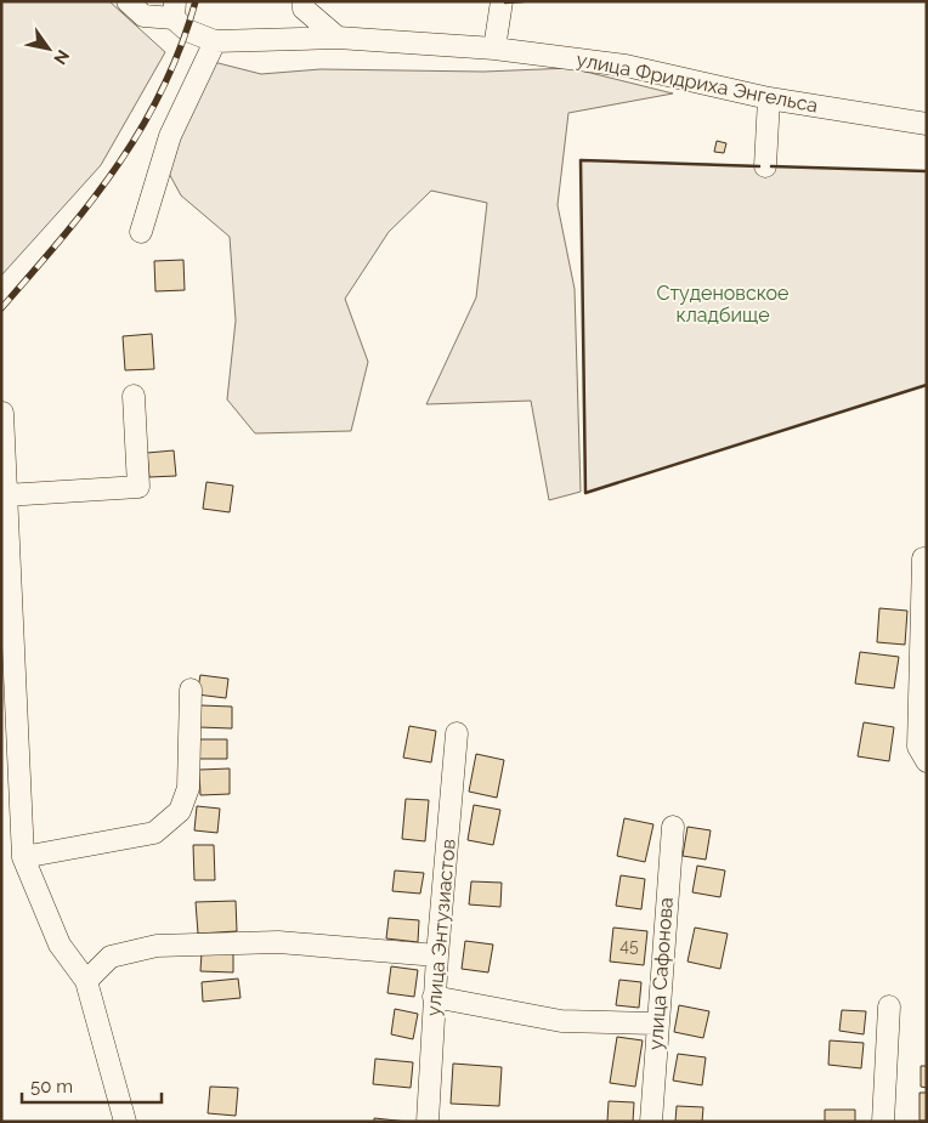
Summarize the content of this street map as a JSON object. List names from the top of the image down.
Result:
{
  "streets": {
    "street": ["улица Фридриха Энгельса", "улица Энтузиастов", "улица Сафонова"]
  },
  "parks": ["Студеновское кладбище"],
  "house_numbers": ["45"],
  "scale_bar": "50 m",
  "north": "bottom right"
}
